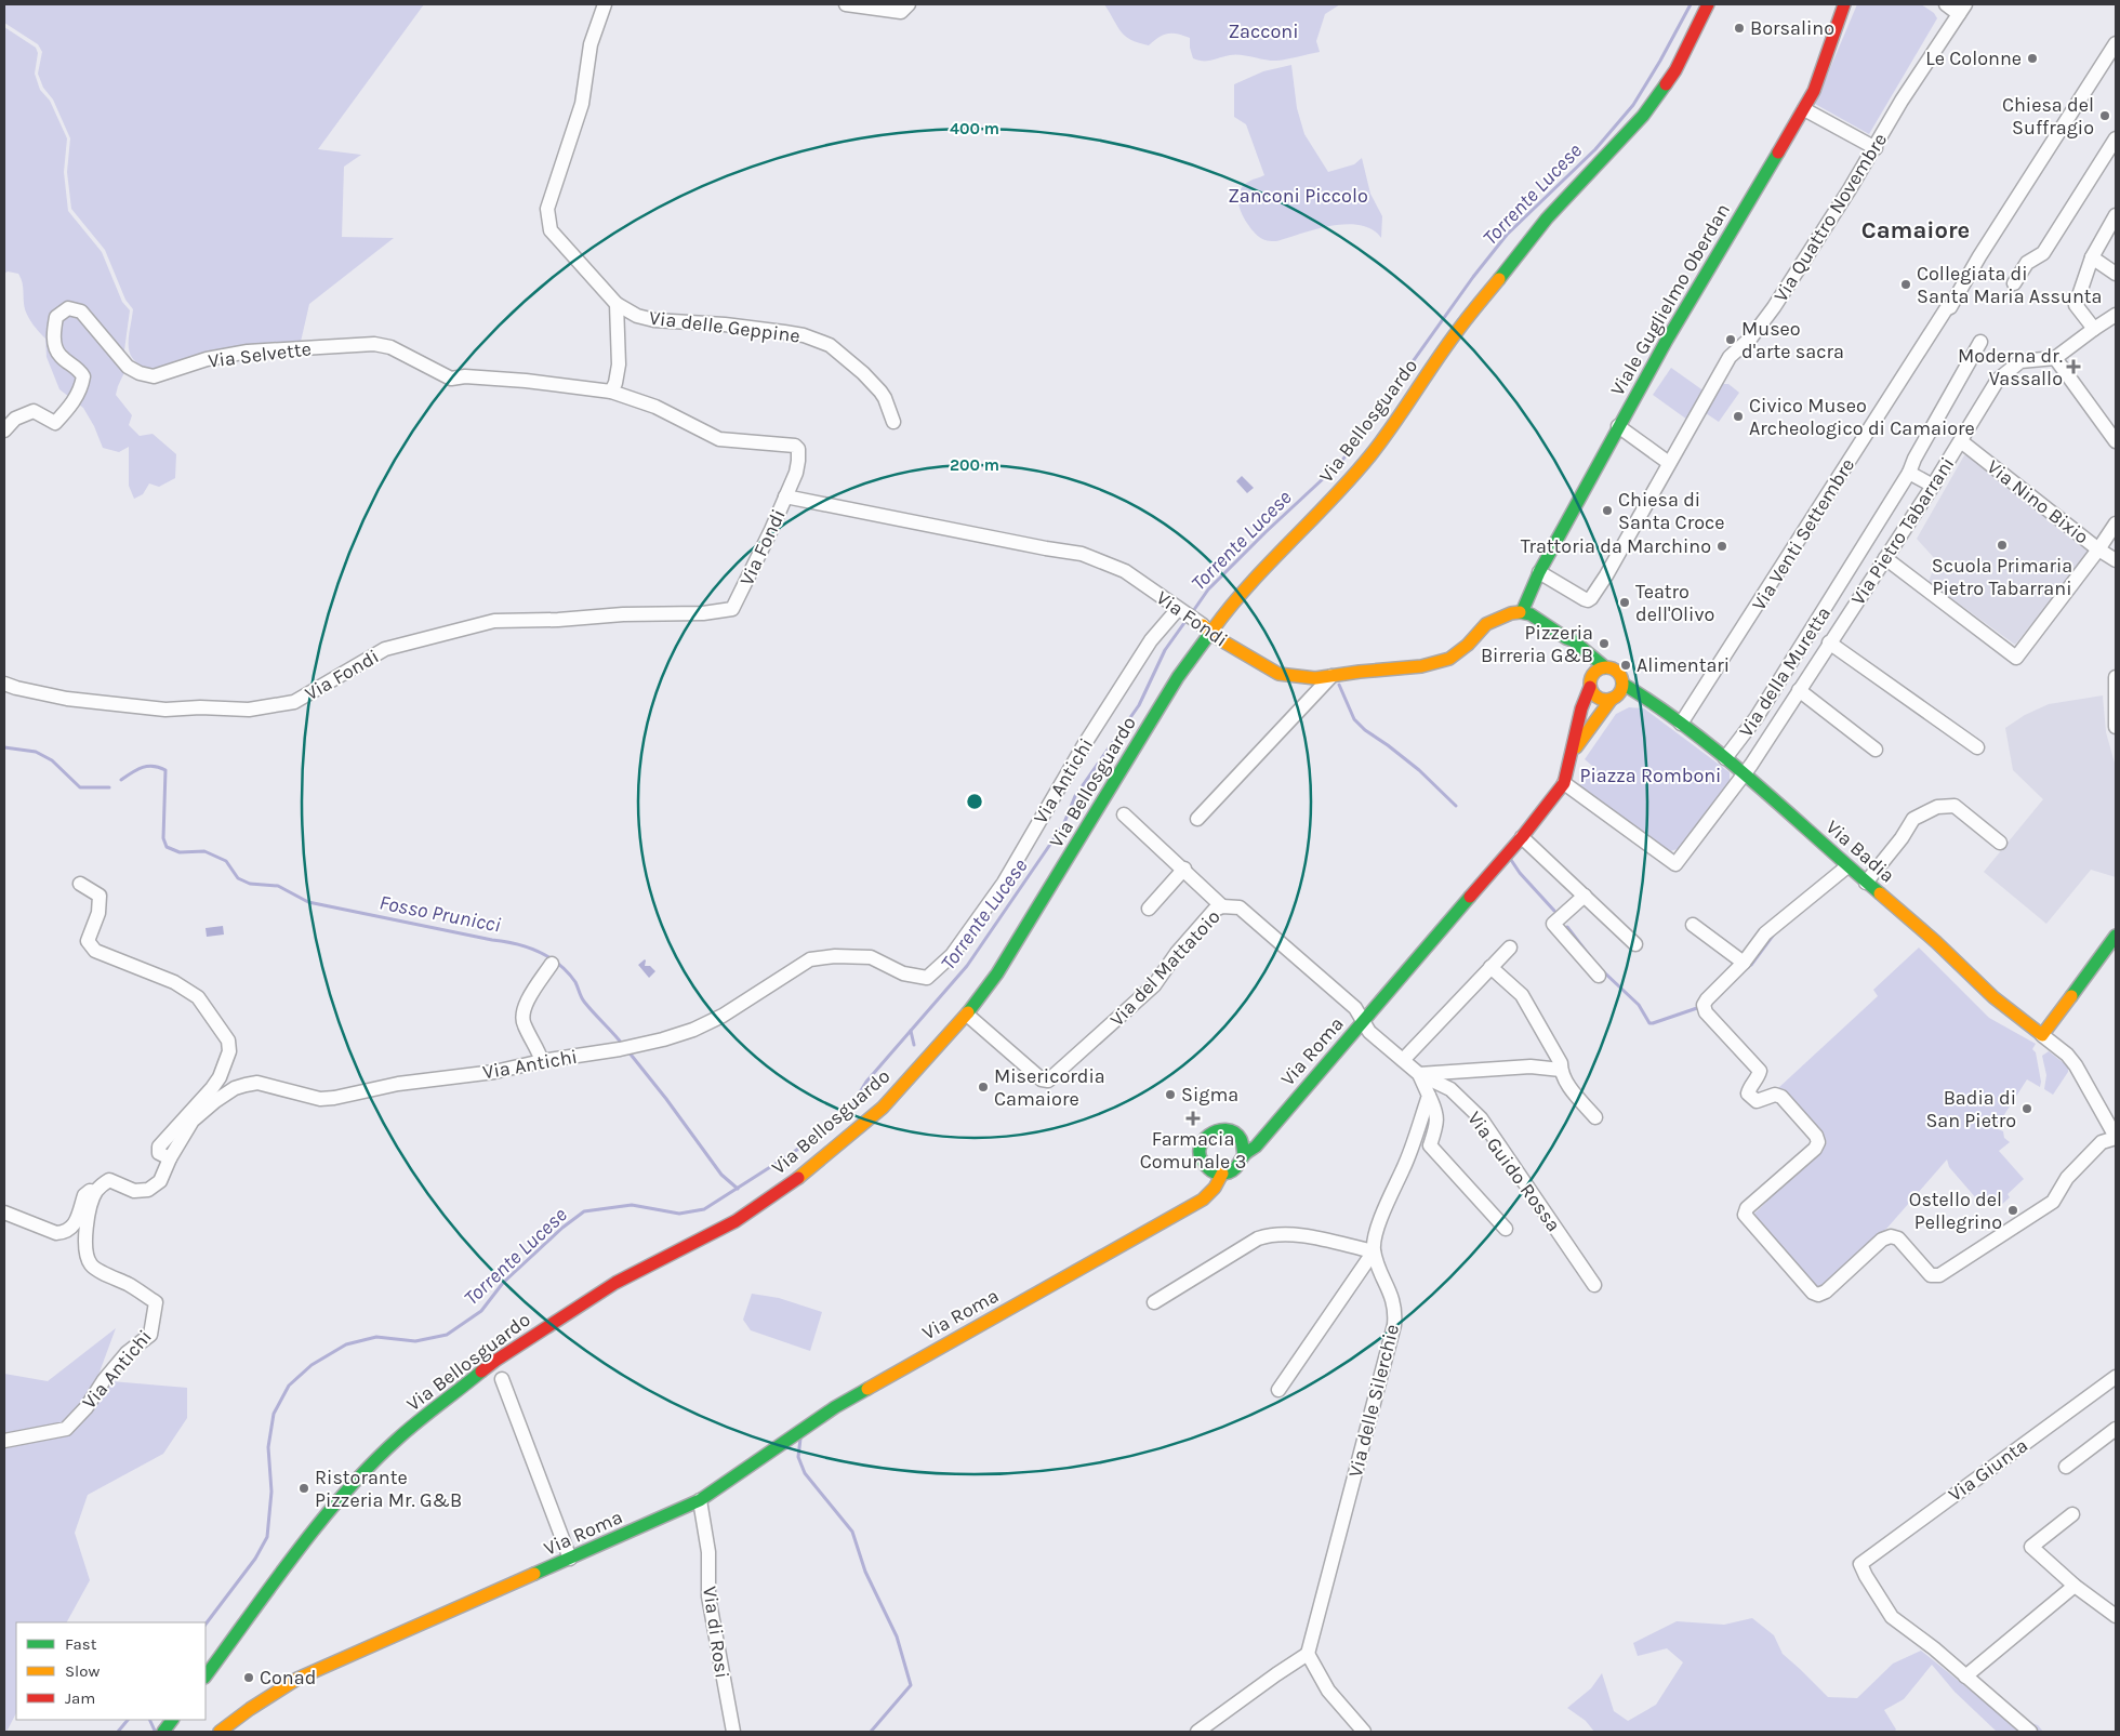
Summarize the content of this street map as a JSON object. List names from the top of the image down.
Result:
{
  "streets": {
    "street": [
      "Via Quattro Novembre",
      "Viale Guglielmo Oberdan",
      "Via delle Geppine",
      "Via Selvette",
      "Via Bellosguardo",
      "Via Nino Bixio",
      "Via Pietro Tabarrani",
      "Via Venti Settembre",
      "Via Fondi",
      "Via della Muretta",
      "Via Antichi",
      "Via Badia",
      "Via del Mattatoio",
      "Via Roma",
      "Via Guido Rossa",
      "Via delle Silerchie",
      "Via Giunta",
      "Via di Rosi"
    ]
  },
  "crossings": [
    ["Via Quattro Novembre", "Viale Guglielmo Oberdan"],
    ["Viale Guglielmo Oberdan", "Via Fondi"],
    ["Viale Guglielmo Oberdan", "Via Badia"],
    ["Via Bellosguardo", "Via Fondi"],
    ["Via Bellosguardo", "Via del Mattatoio"],
    ["Via Nino Bixio", "Via Pietro Tabarrani"],
    ["Via Pietro Tabarrani", "Via Badia"],
    ["Via Pietro Tabarrani", "Via Roma"],
    ["Via Venti Settembre", "Via Badia"],
    ["Via Fondi", "Via Antichi"],
    ["Via Fondi", "Via Badia"],
    ["Via della Muretta", "Via Badia"],
    ["Via Badia", "Via Roma"],
    ["Via del Mattatoio", "Via Roma"],
    ["Via Roma", "Via di Rosi"]
  ],
  "districts": ["Camaiore"],
  "water": ["Torrente Lucese", "Fosso Prunicci"],
  "parks": ["Zacconi", "Zanconi Piccolo", "Piazza Romboni"],
  "places": {
    "other": [
      "Borsalino",
      "Le Colonne",
      "Chiesa del Suffragio",
      "Collegiata di Santa Maria Assunta",
      "Museo d'arte sacra",
      "Civico Museo Archeologico di Camaiore",
      "Chiesa di Santa Croce",
      "Scuola Primaria Pietro Tabarrani",
      "Trattoria da Marchino",
      "Teatro dell'Olivo",
      "Pizzeria Birreria G&B",
      "Alimentari",
      "Misericordia Camaiore",
      "Sigma",
      "Badia di San Pietro",
      "Ostello del Pellegrino",
      "Ristorante Pizzeria Mr. G&B",
      "Conad"
    ],
    "health": ["Moderna dr. Vassallo", "Farmacia Comunale 3"]
  },
  "legend": ["Fast", "Slow", "Jam"],
  "rings": ["400 m", "200 m"]
}
